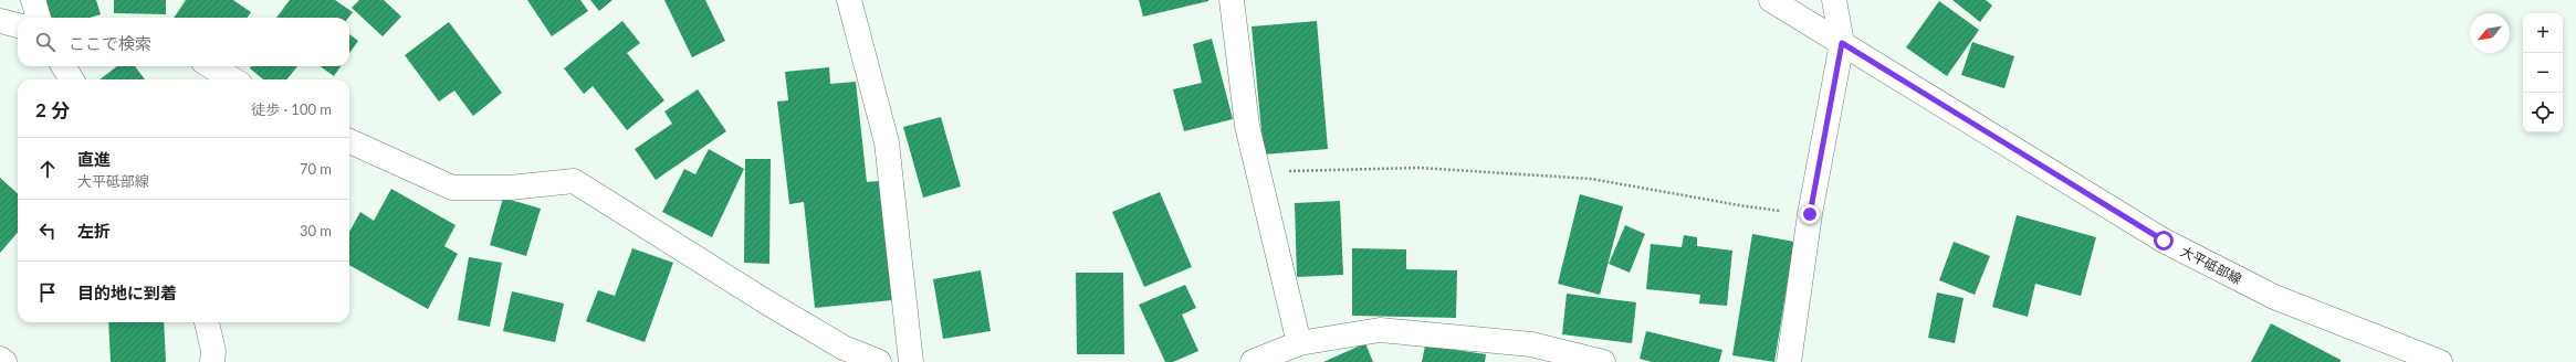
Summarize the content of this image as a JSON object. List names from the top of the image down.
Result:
{
  "streets": {
    "street": ["大平砥部線"]
  },
  "north": "bottom left",
  "page": {
    "map_buttons": ["+", "−"],
    "search": "ここで検索",
    "heading": ["2 分", "徒歩 · 100 m"],
    "list": [
      ["直進", "大平砥部線", "70 m"],
      ["左折", "30 m"],
      "目的地に到着"
    ]
  }
}
